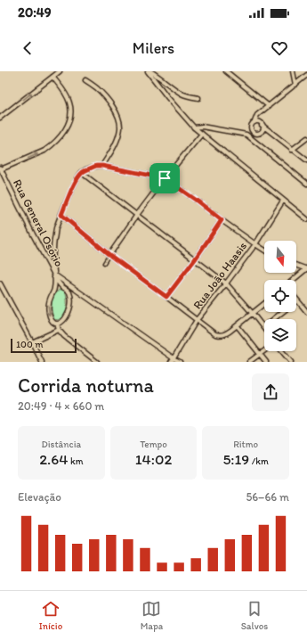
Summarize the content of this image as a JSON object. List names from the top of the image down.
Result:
{
  "streets": {
    "street": ["Rua General Osório", "Rua João Haasis"]
  },
  "crossings": [
    ["Rua General Osório", "Rua João Haasis"]
  ],
  "scale_bar": "100 m",
  "north": "bottom",
  "page": {
    "status": "20:49",
    "header": "Milers",
    "scale": "100 m",
    "heading": ["Corrida noturna", "20:49 · 4 × 660 m"],
    "stats": [
      ["Distância", "2.64 km"],
      ["Tempo", "14:02"],
      ["Ritmo", "5:19 /km"]
    ],
    "chart": ["Elevação", "56–66 m"],
    "tabs": ["Início", "Mapa", "Salvos"]
  }
}
